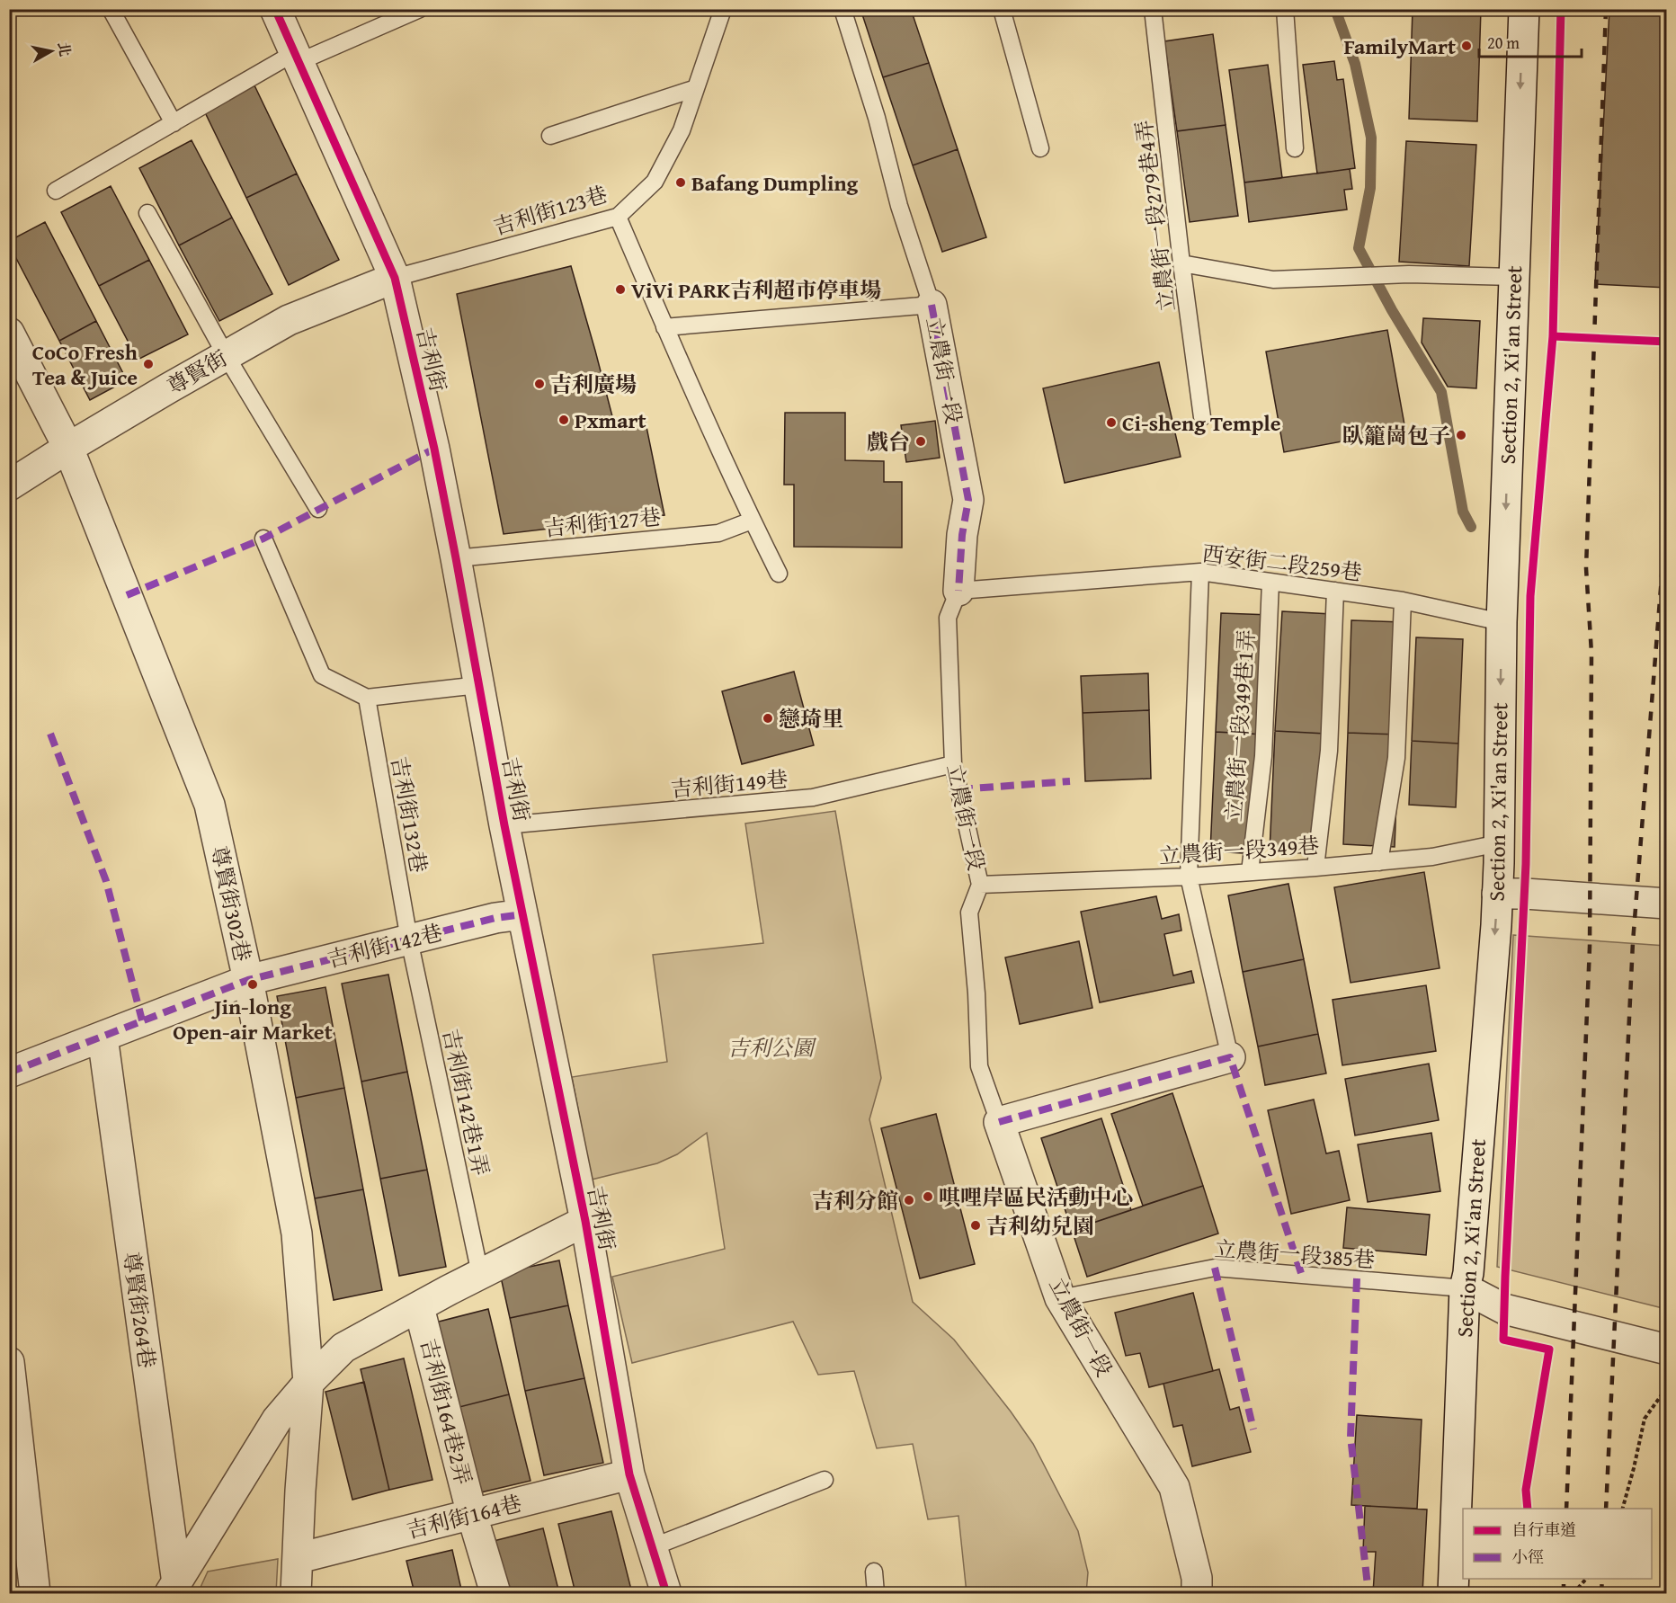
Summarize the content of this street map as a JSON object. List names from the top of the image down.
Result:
{
  "streets": {
    "street": [
      "吉利街",
      "Section 2, Xi'an Street",
      "立農街一段",
      "尊賢街",
      "尊賢街302巷",
      "吉利街142巷",
      "尊賢街264巷",
      "吉利街164巷2弄",
      "吉利街164巷"
    ],
    "lane": [
      "吉利街123巷",
      "立農街一段279巷4弄",
      "吉利街127巷",
      "西安街二段259巷",
      "立農街一段349巷1弄",
      "吉利街149巷",
      "吉利街132巷",
      "立農街一段349巷",
      "吉利街142巷1弄",
      "立農街一段385巷"
    ]
  },
  "crossings": [
    ["吉利街123巷", "吉利街"],
    ["吉利街123巷", "尊賢街"],
    ["吉利街", "尊賢街"],
    ["吉利街", "吉利街127巷"],
    ["吉利街", "吉利街149巷"],
    ["吉利街", "吉利街142巷"],
    ["吉利街", "吉利街164巷"],
    ["Section 2, Xi'an Street", "西安街二段259巷"],
    ["Section 2, Xi'an Street", "立農街一段349巷"],
    ["Section 2, Xi'an Street", "立農街一段385巷"],
    ["立農街一段", "西安街二段259巷"],
    ["立農街一段", "吉利街149巷"],
    ["立農街一段", "立農街一段349巷"],
    ["立農街一段", "立農街一段385巷"],
    ["尊賢街", "尊賢街302巷"],
    ["西安街二段259巷", "立農街一段349巷1弄"],
    ["立農街一段349巷1弄", "立農街一段349巷"],
    ["吉利街132巷", "吉利街142巷"],
    ["吉利街132巷", "吉利街142巷1弄"],
    ["尊賢街302巷", "吉利街142巷"],
    ["尊賢街302巷", "吉利街164巷"],
    ["吉利街142巷", "吉利街142巷1弄"],
    ["吉利街164巷2弄", "吉利街164巷"]
  ],
  "one_way": ["Section 2, Xi'an Street"],
  "parks": ["吉利公園"],
  "places": [
    "FamilyMart",
    "Bafang Dumpling",
    "ViVi PARK吉利超市停車場",
    "CoCo Fresh Tea & Juice",
    "吉利廣場",
    "Pxmart",
    "Ci-sheng Temple",
    "臥籠崗包子",
    "戲台",
    "戀琦里",
    "Jin-long Open-air Market",
    "唭哩岸區民活動中心",
    "吉利分館",
    "吉利幼兒園"
  ],
  "legend": ["自行車道", "小徑"],
  "scale_bar": "20 m",
  "north": "right"
}
